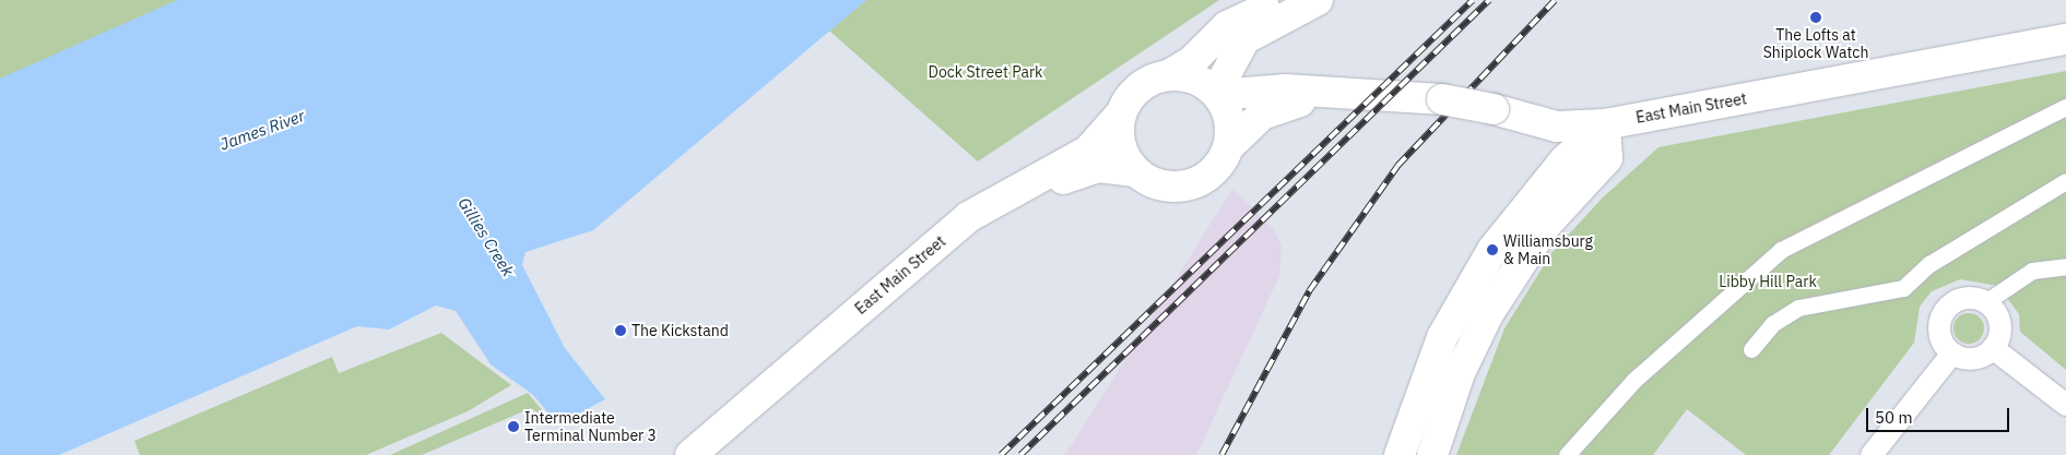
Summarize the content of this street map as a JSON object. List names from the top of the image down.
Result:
{
  "streets": {
    "main road": ["East Main Street"]
  },
  "water": ["James River", "Gillies Creek"],
  "parks": ["Dock Street Park", "Libby Hill Park"],
  "places": [
    "The Lofts at Shiplock Watch",
    "Williamsburg & Main",
    "The Kickstand",
    "Intermediate Terminal Number 3"
  ],
  "scale_bar": "50 m"
}
